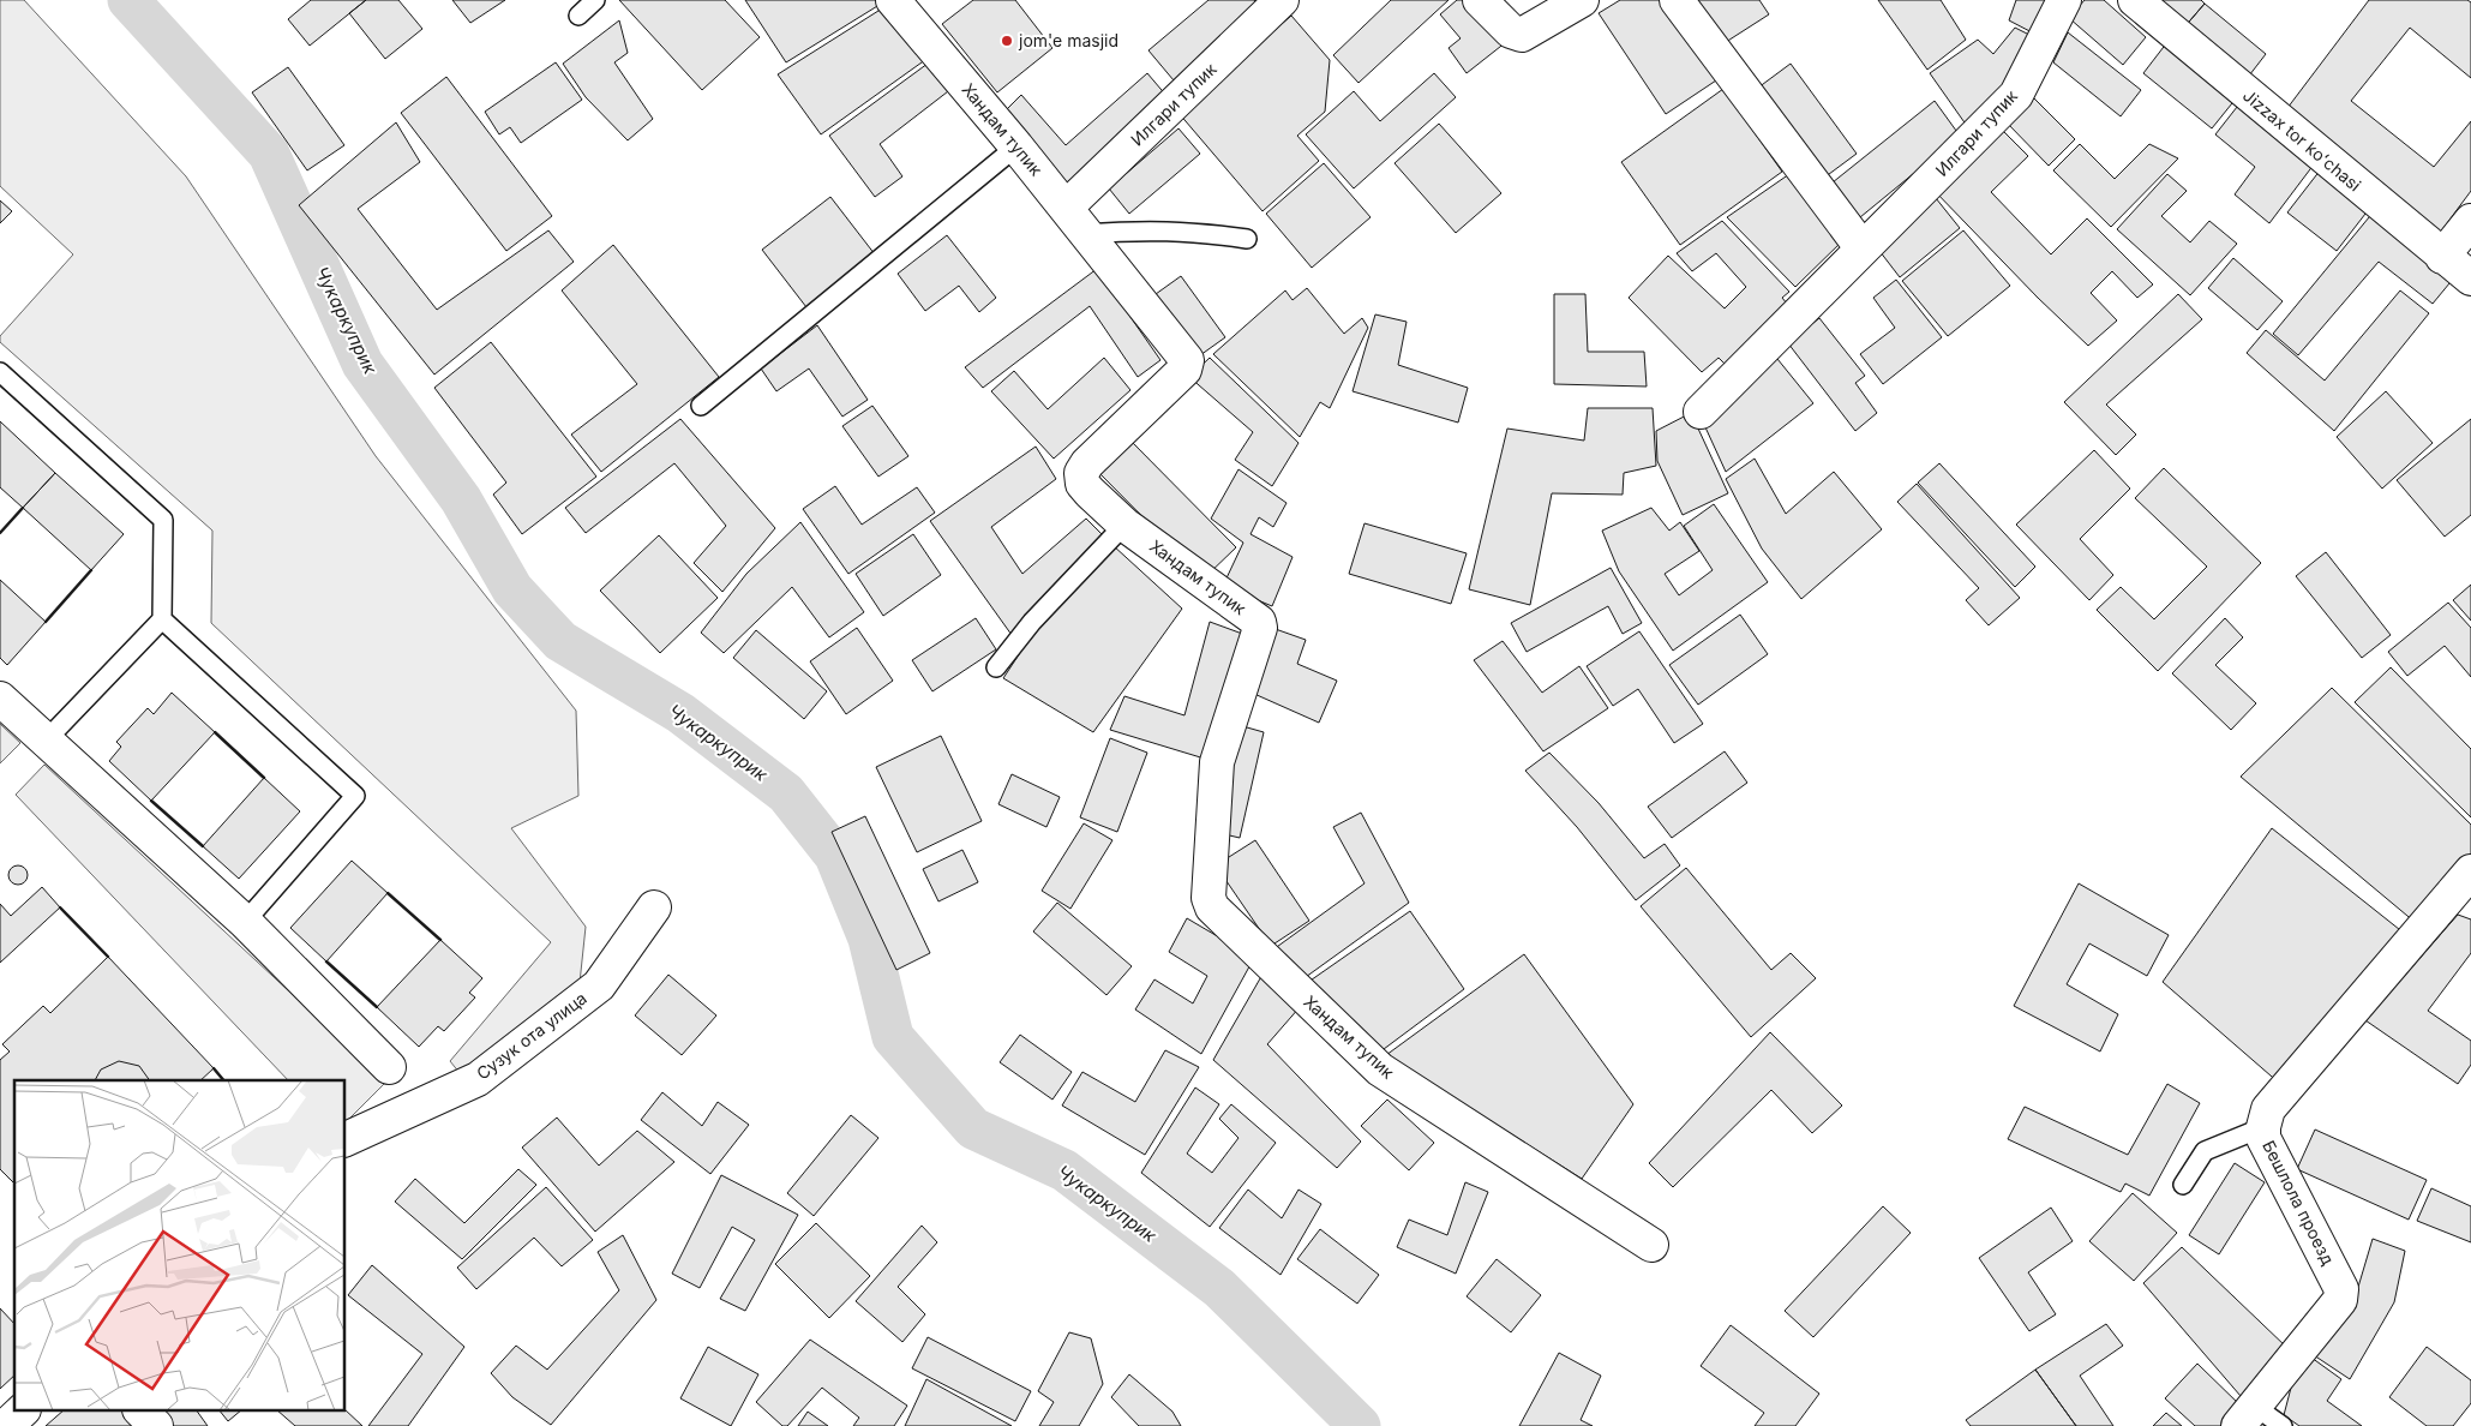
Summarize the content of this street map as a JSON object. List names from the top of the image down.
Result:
{
  "streets": {
    "street": [
      "Илгари тупик",
      "Хандам тупик",
      "Jizzax tor koʻchasi",
      "Сузук ота улица",
      "Бешлола проезд"
    ]
  },
  "crossings": [
    ["Илгари тупик", "Хандам тупик"]
  ],
  "water": ["Чукаркуприк"],
  "places": ["jom'e masjid"]
}
